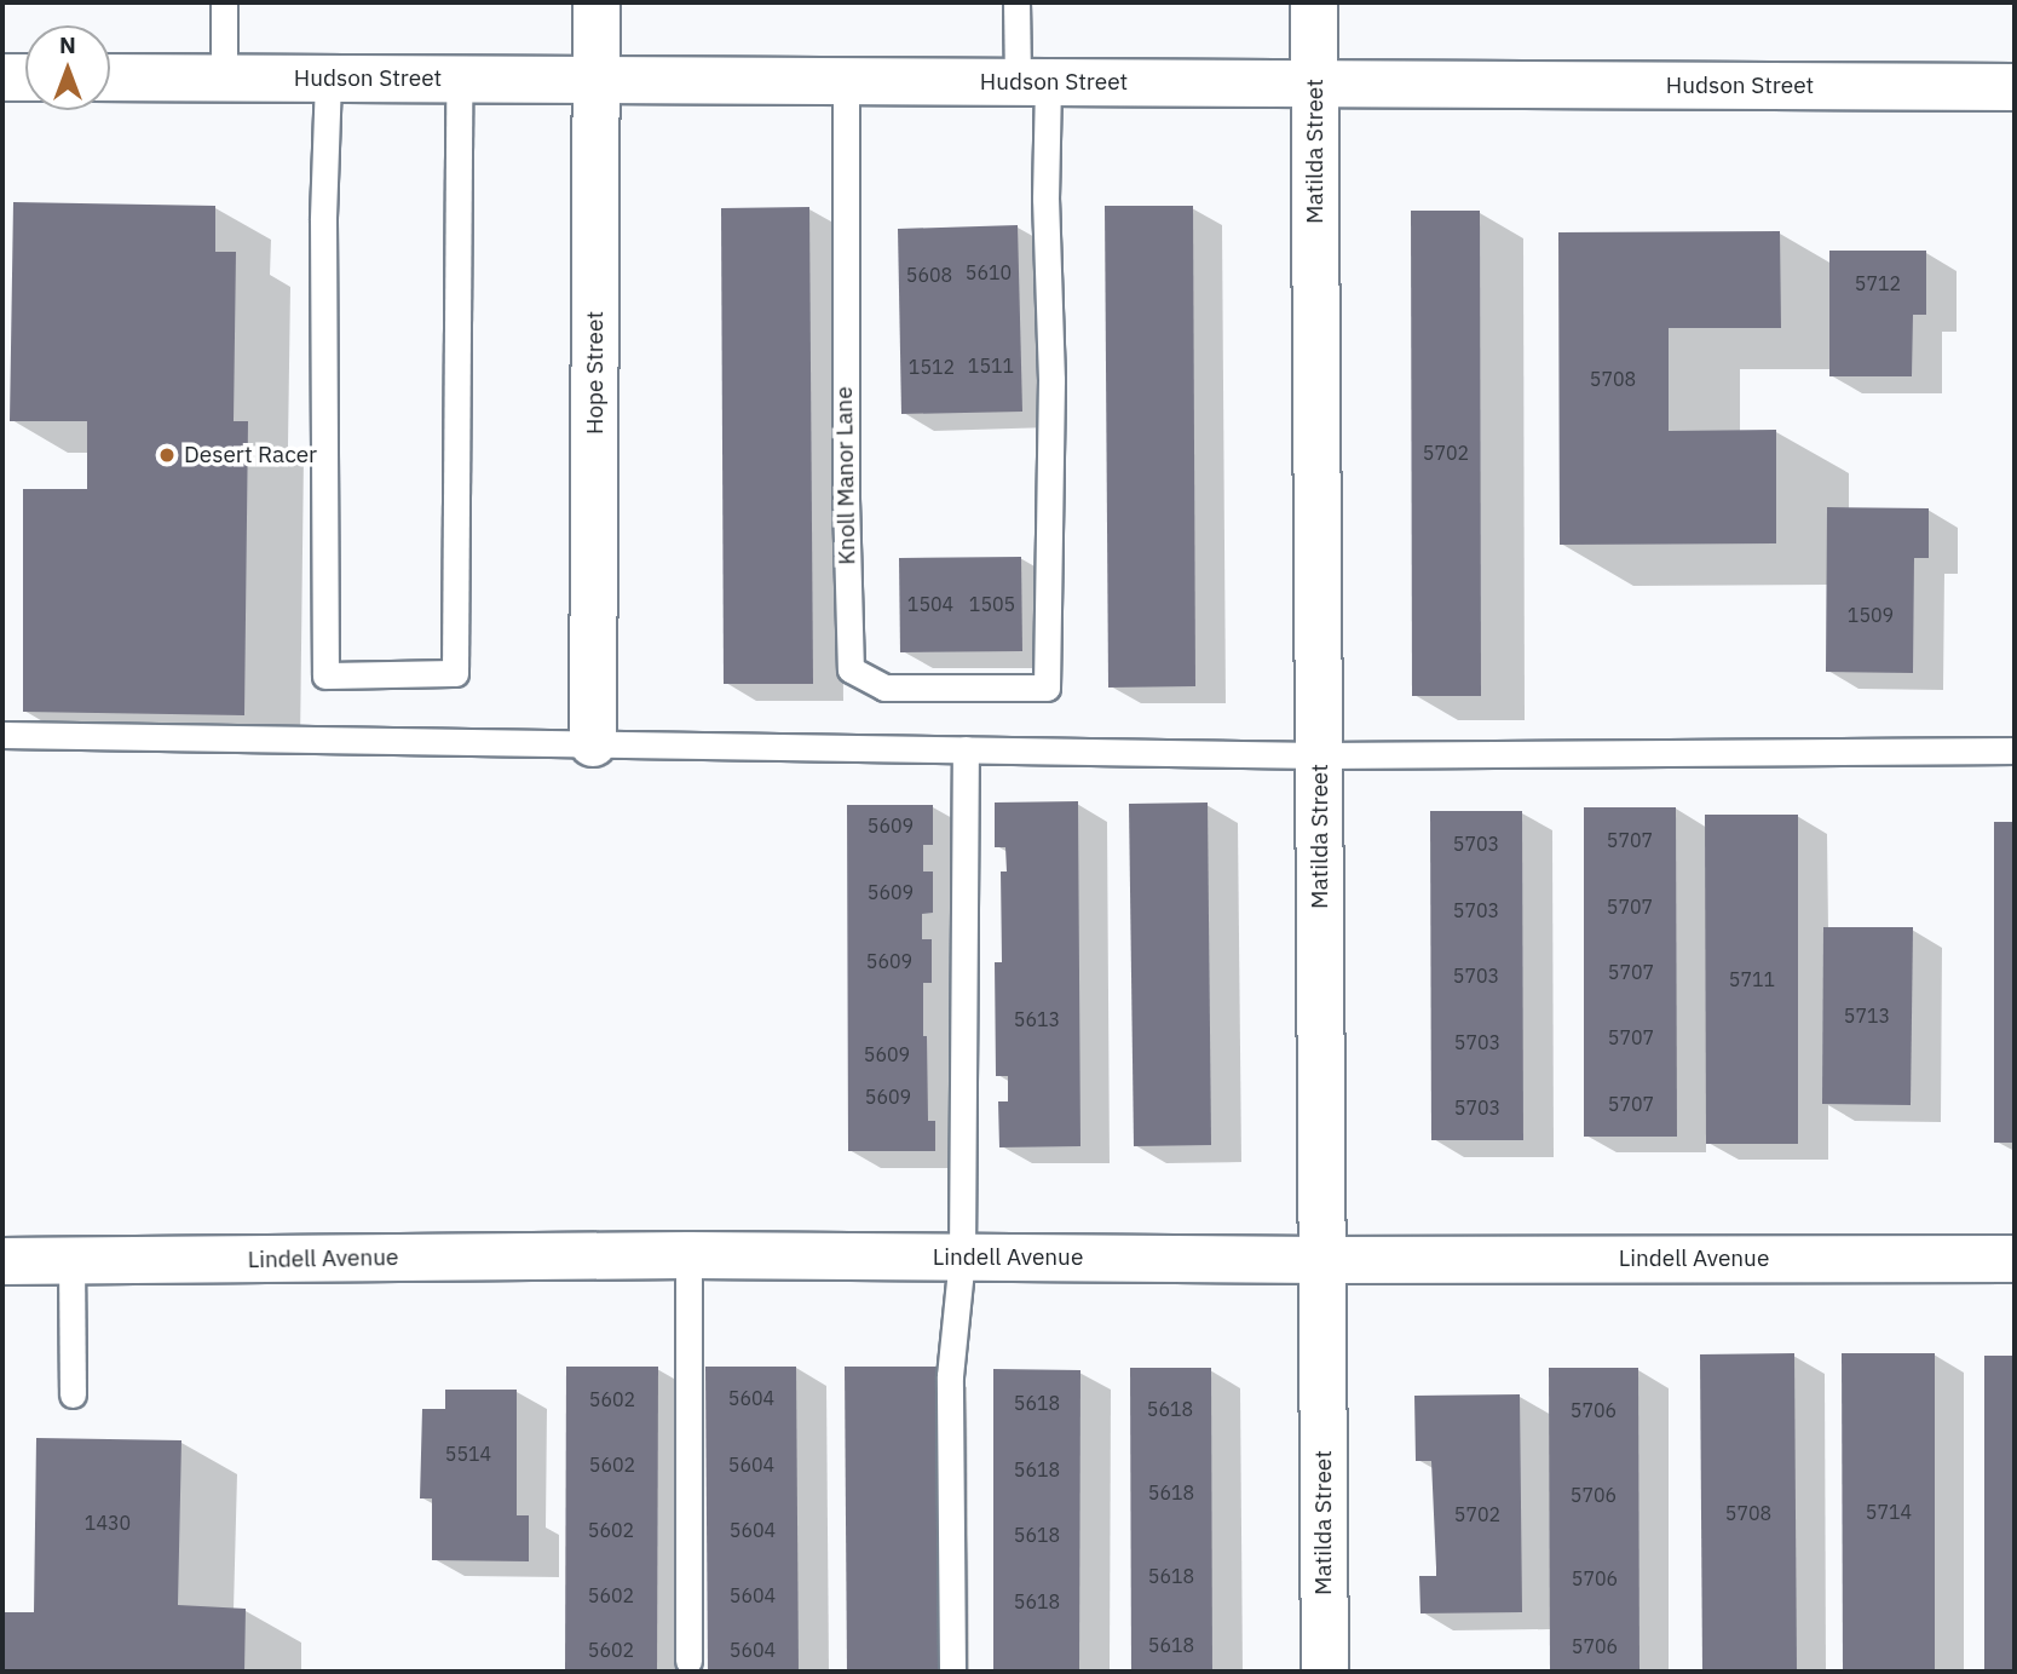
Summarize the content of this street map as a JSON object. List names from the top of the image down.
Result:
{
  "streets": {
    "street": [
      "Hudson Street",
      "Matilda Street",
      "Hope Street",
      "Lindell Avenue"
    ],
    "lane": ["Knoll Manor Lane"]
  },
  "crossings": [
    ["Hudson Street", "Matilda Street"],
    ["Hudson Street", "Hope Street"],
    ["Hudson Street", "Knoll Manor Lane"],
    ["Matilda Street", "Lindell Avenue"]
  ],
  "places": ["Desert Racer"],
  "house_numbers": [
    "5610",
    "5608",
    "5712",
    "1511",
    "1512",
    "5708",
    "5702",
    "1504",
    "1505",
    "1509",
    "5609",
    "5707",
    "5703",
    "5609",
    "5707",
    "5703",
    "5609",
    "5707",
    "5703",
    "5711",
    "5713",
    "5613",
    "5707",
    "5703",
    "5609",
    "5609",
    "5707",
    "5703",
    "5604",
    "5602",
    "5618",
    "5618",
    "5706",
    "5514",
    "5602",
    "5604",
    "5618",
    "5618",
    "5706",
    "5714",
    "5708",
    "5702",
    "1430",
    "5602",
    "5604",
    "5618",
    "5618",
    "5706",
    "5602",
    "5604",
    "5618",
    "5618",
    "5706",
    "5602",
    "5604"
  ],
  "north": "top"
}
